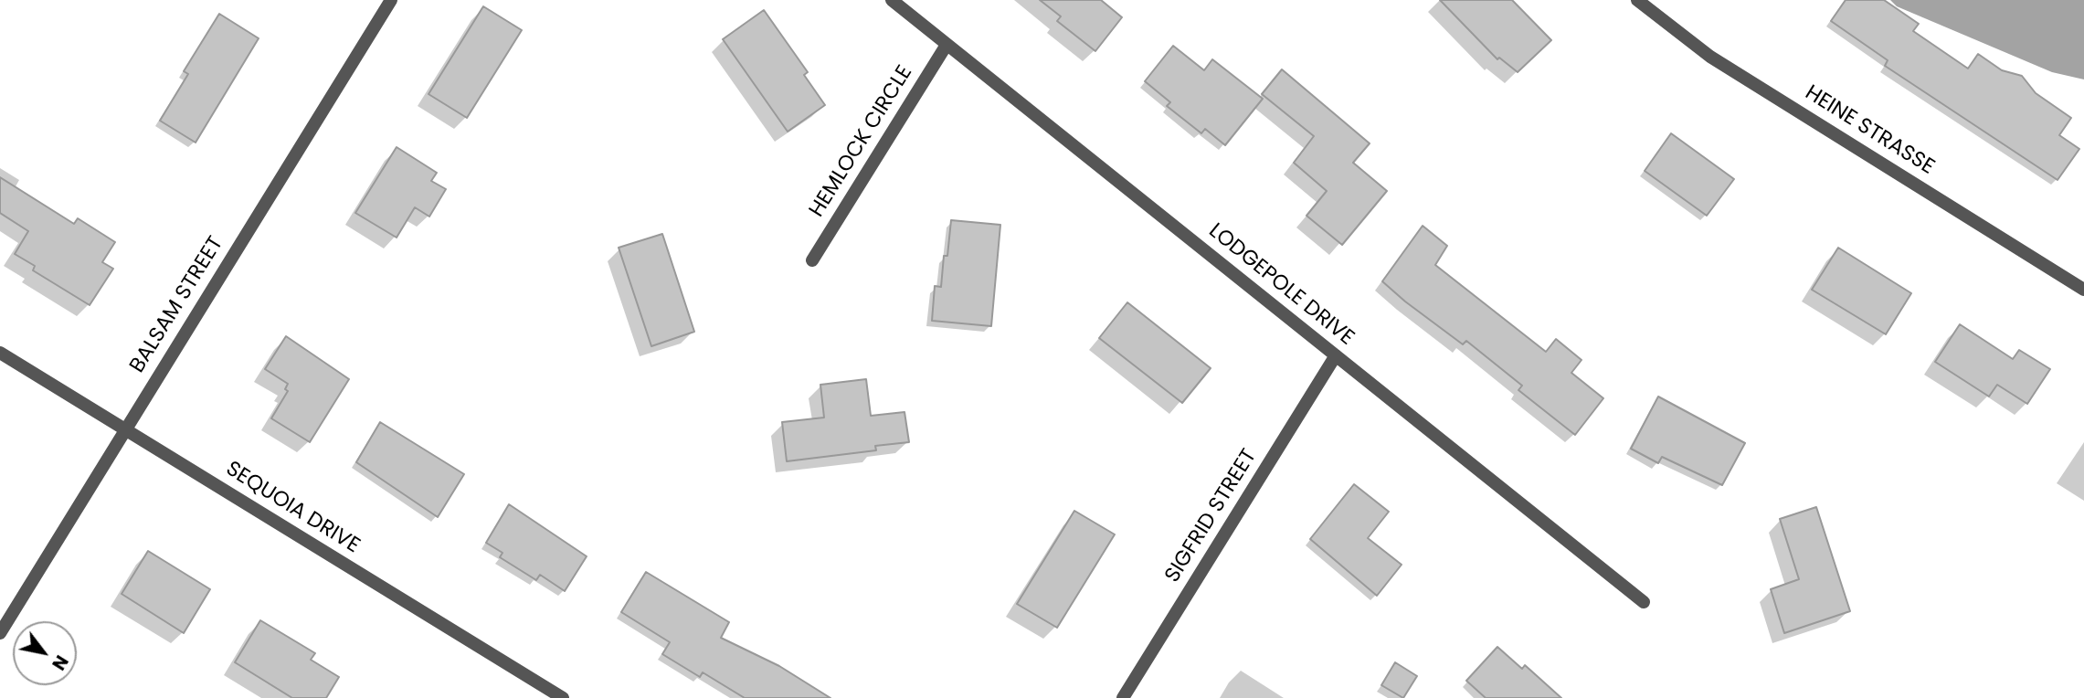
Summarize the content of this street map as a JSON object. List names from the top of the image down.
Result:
{
  "streets": {
    "street": [
      "HEINE STRASSE",
      "HEMLOCK CIRCLE",
      "LODGEPOLE DRIVE",
      "BALSAM STREET",
      "SEQUOIA DRIVE",
      "SIGFRID STREET"
    ]
  },
  "crossings": [
    ["HEMLOCK CIRCLE", "LODGEPOLE DRIVE"],
    ["LODGEPOLE DRIVE", "SIGFRID STREET"],
    ["BALSAM STREET", "SEQUOIA DRIVE"]
  ],
  "north": "bottom right"
}
